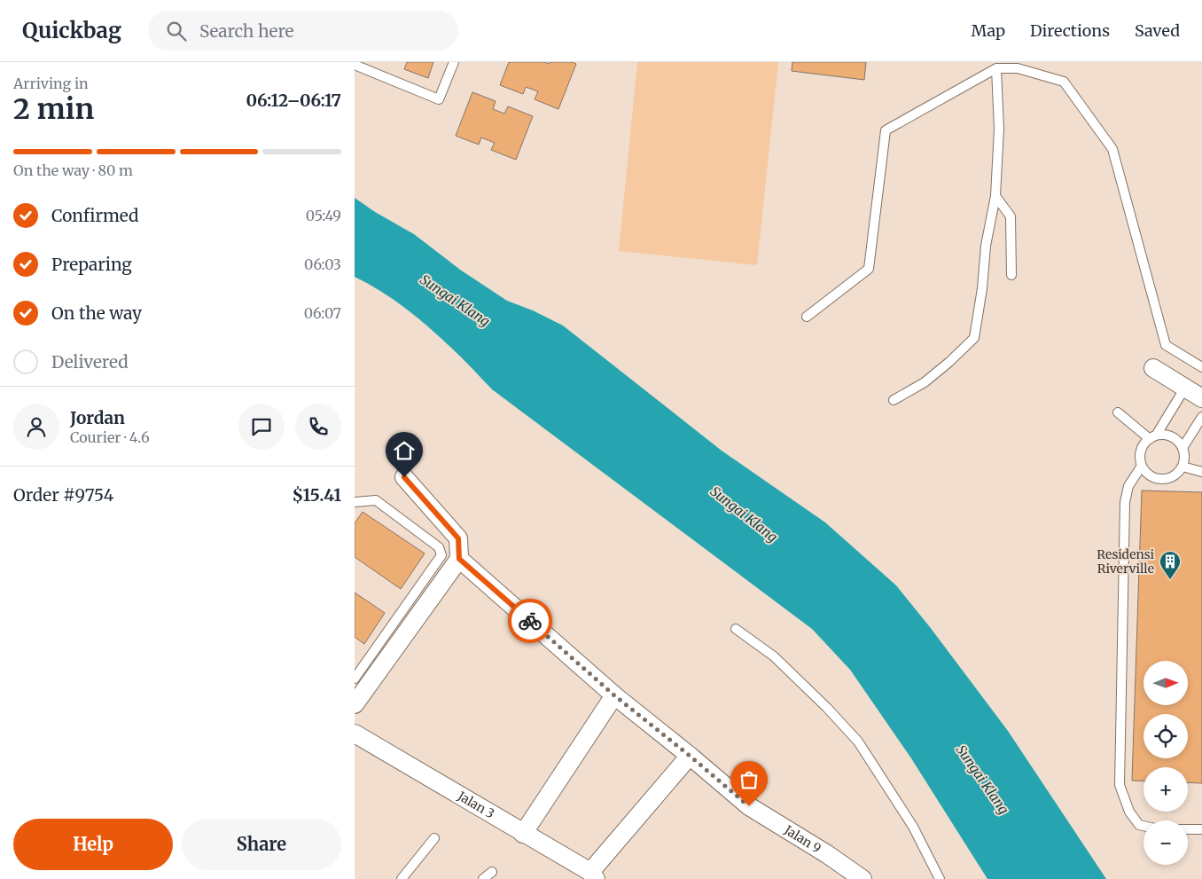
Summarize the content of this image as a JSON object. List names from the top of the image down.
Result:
{
  "streets": {
    "street": ["Jalan 3", "Jalan 9"]
  },
  "water": ["Sungai Klang"],
  "places": {
    "building": ["Residensi Riverville"]
  },
  "north": "right",
  "page": {
    "header": "Quickbag",
    "search": "Search here",
    "nav": ["Map", "Directions", "Saved"],
    "heading": ["2 min", "Arriving in", "06:12–06:17"],
    "panel": [
      "Jordan",
      "Courier · 4.6",
      "Order #9754",
      "$15.41"
    ],
    "bar": "On the way · 80 m",
    "list": [
      ["Confirmed", "05:49"],
      ["Preparing", "06:03"],
      ["On the way", "06:07"],
      "Delivered"
    ],
    "map_buttons": ["+", "−"],
    "buttons": ["Help", "Share"]
  }
}
